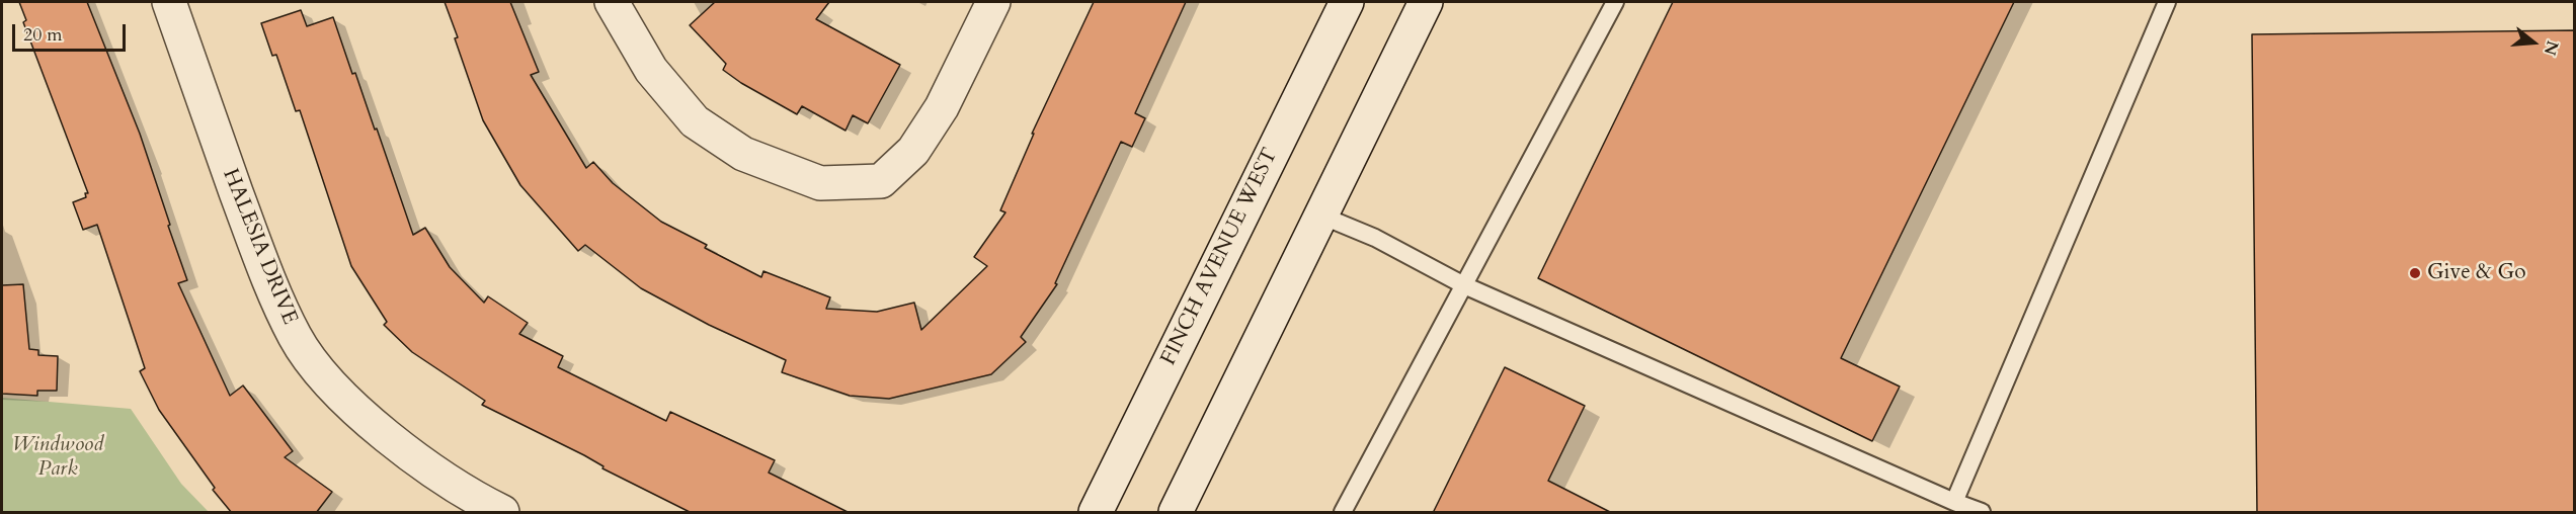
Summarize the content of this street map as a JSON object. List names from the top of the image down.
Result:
{
  "streets": {
    "street": ["HALESIA DRIVE", "FINCH AVENUE WEST"]
  },
  "parks": ["Windwood Park"],
  "places": ["Give & Go"],
  "scale_bar": "20 m",
  "north": "right"
}
